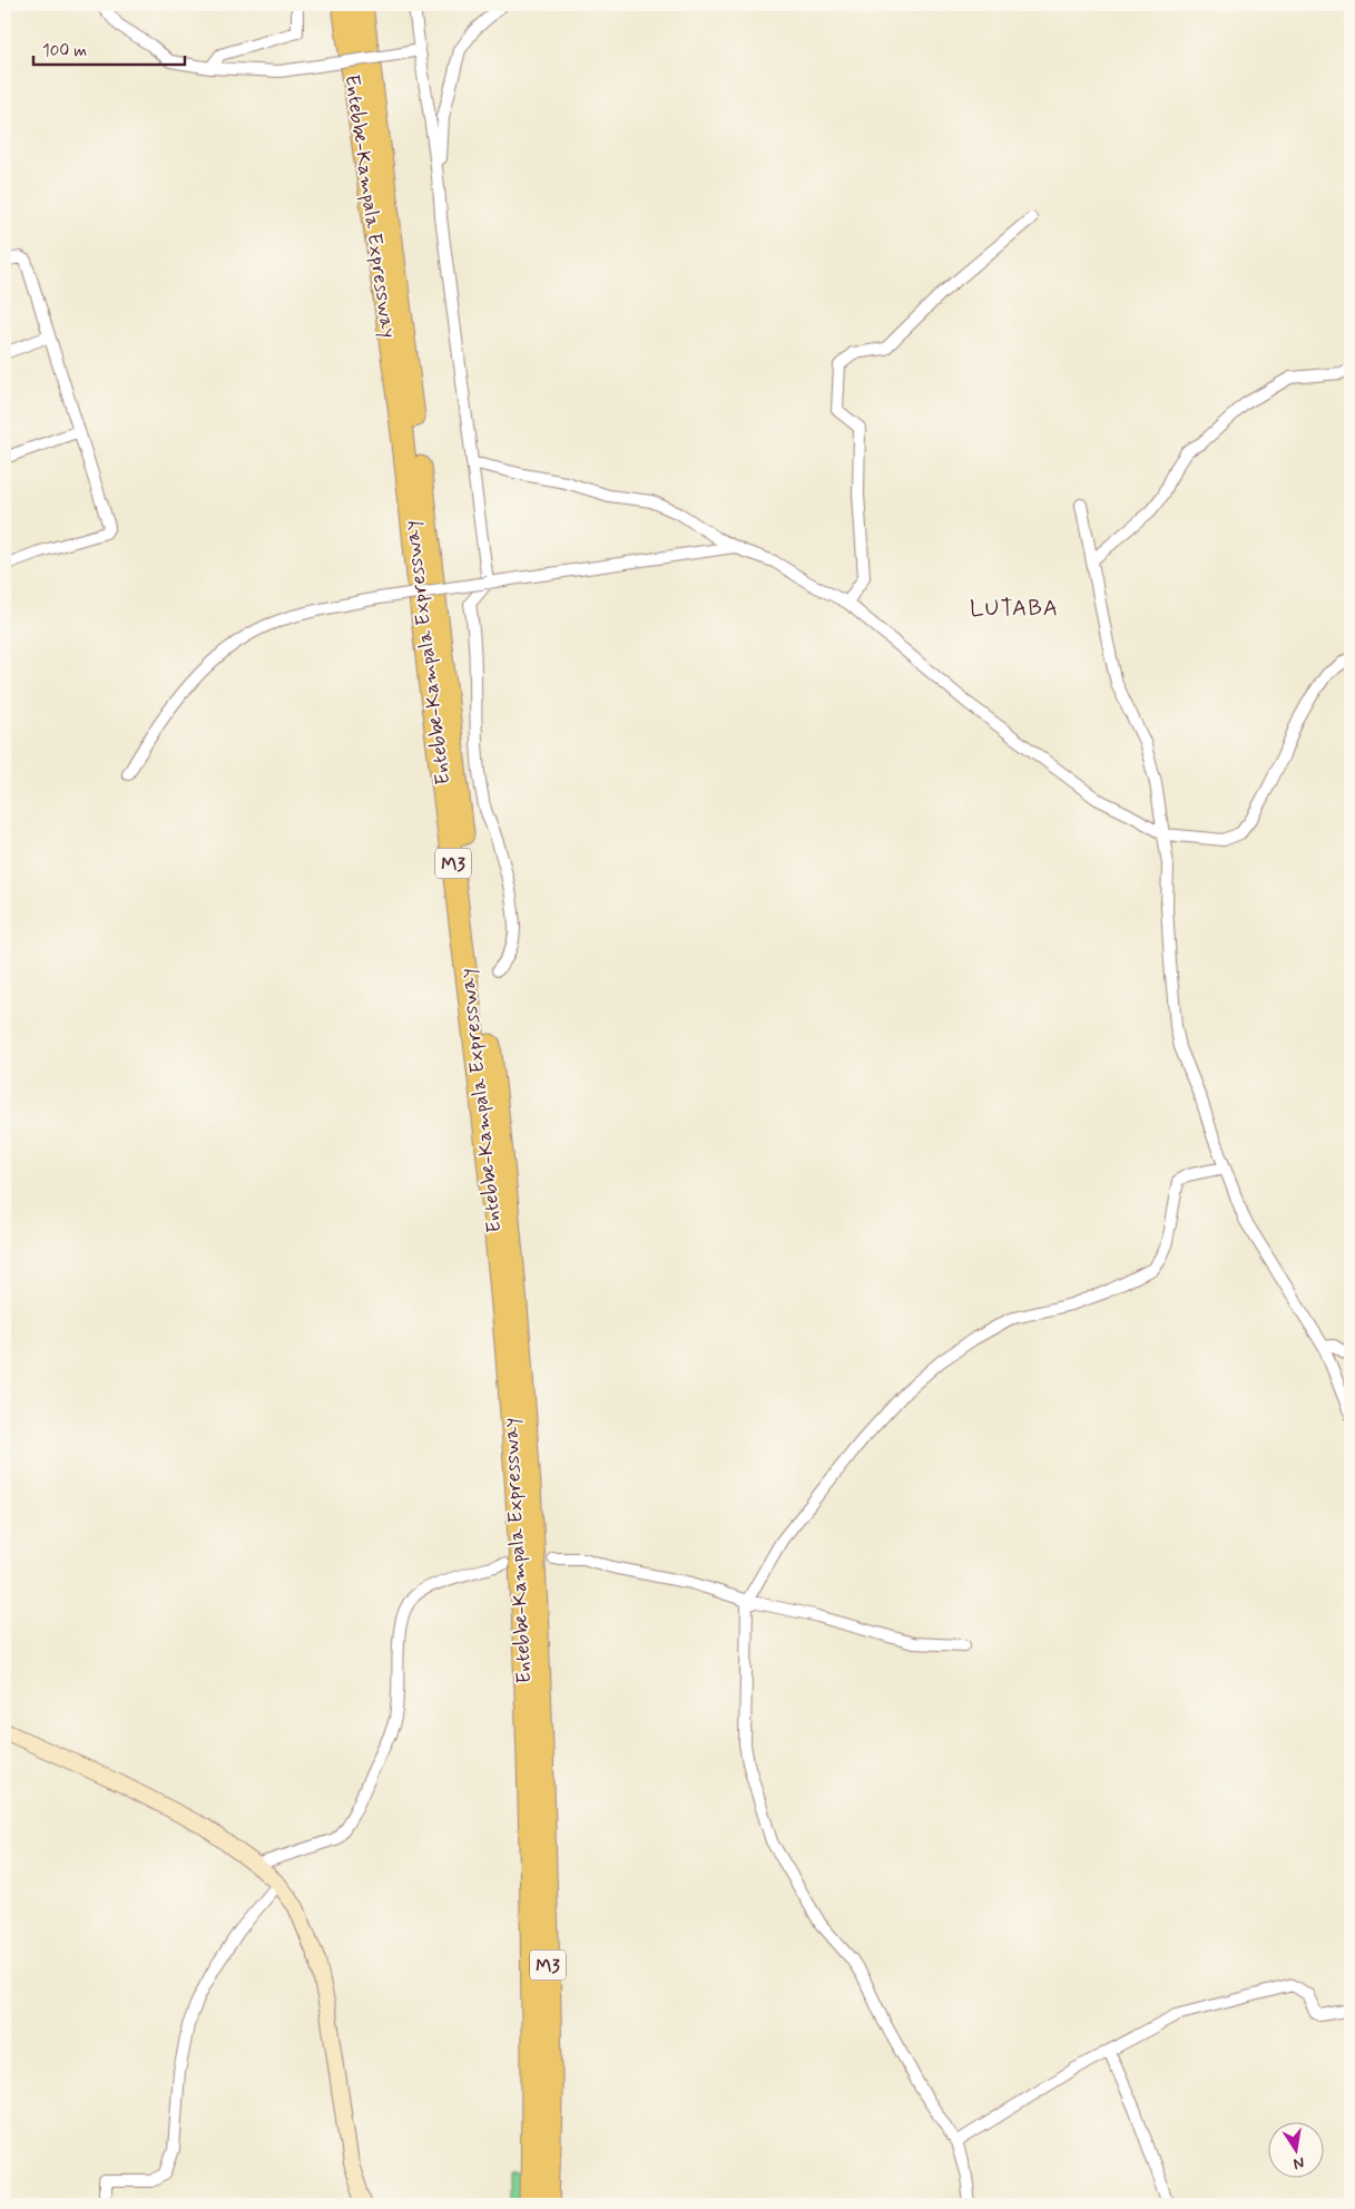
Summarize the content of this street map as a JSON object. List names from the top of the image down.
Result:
{
  "streets": {
    "highway": ["Entebbe-Kampala Expressway", "M3"]
  },
  "districts": ["LUTABA"],
  "scale_bar": "100 m",
  "north": "bottom"
}
